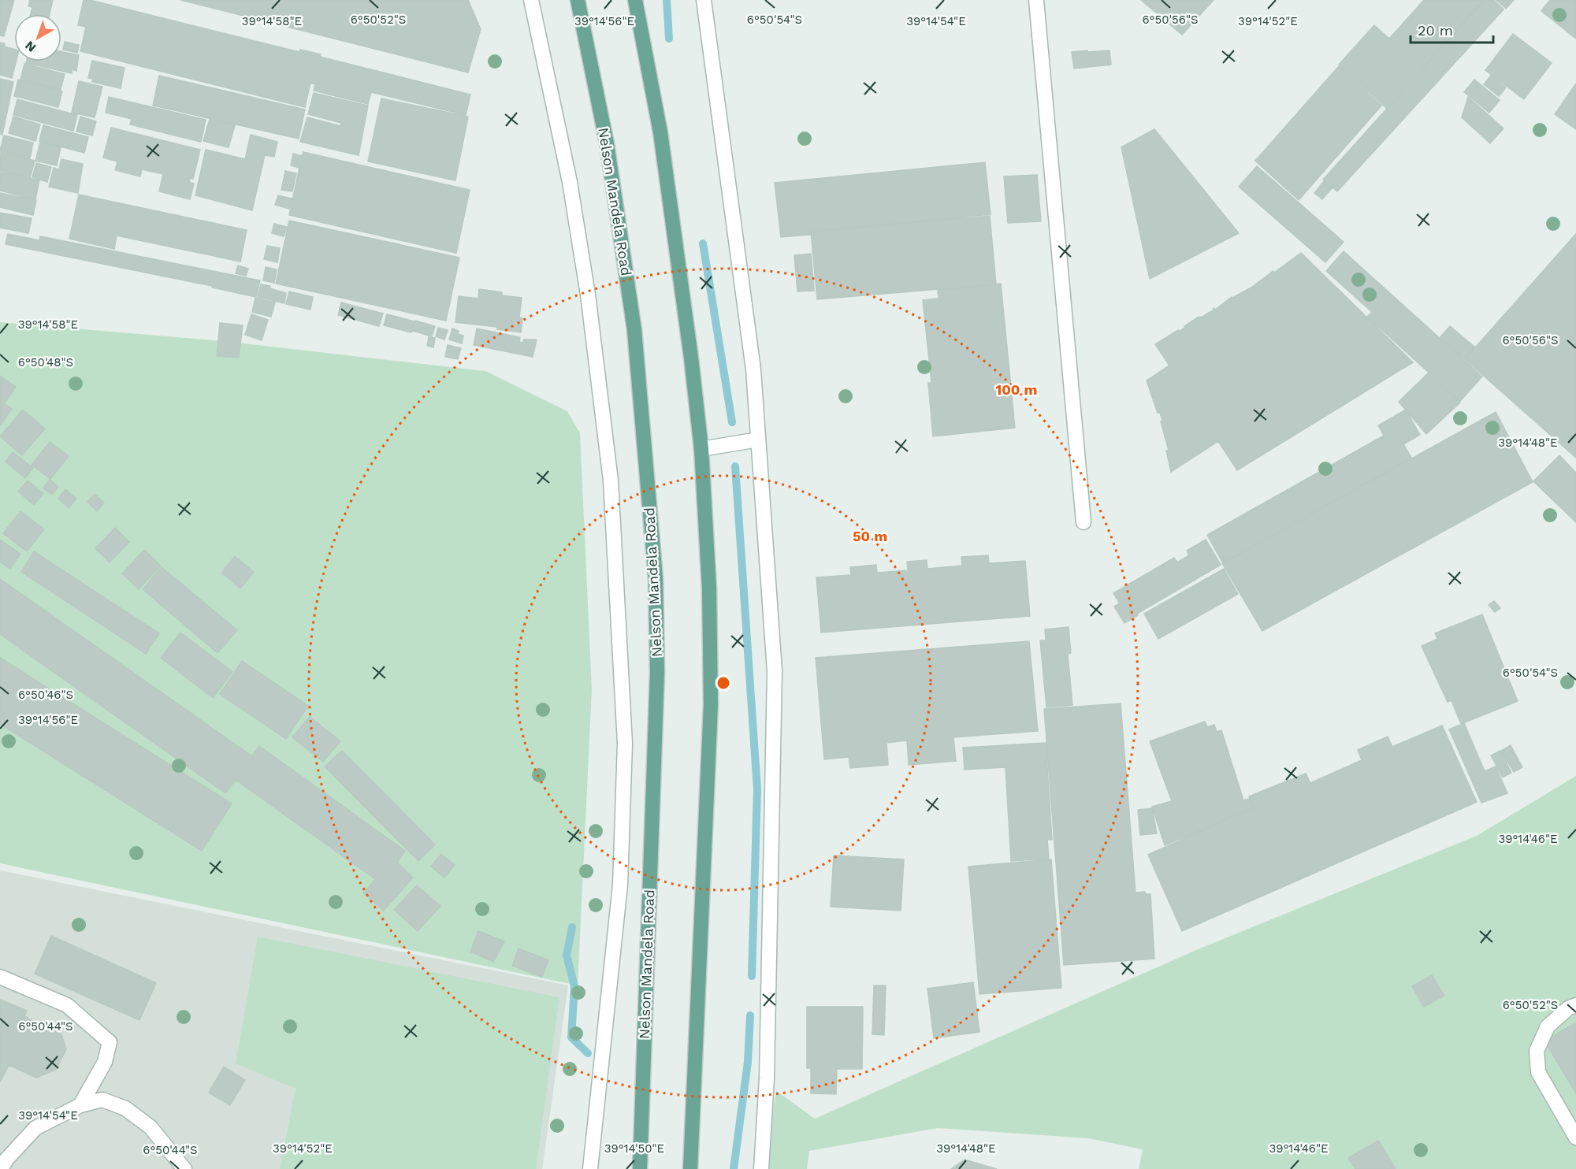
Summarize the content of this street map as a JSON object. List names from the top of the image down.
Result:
{
  "streets": {
    "main road": ["Nelson Mandela Road"]
  },
  "scale_bar": "20 m",
  "north": "bottom left",
  "coordinates": [
    "6°50'52\"S",
    "6°50'54\"S",
    "6°50'56\"S",
    "39°14'58\"E",
    "39°14'56\"E",
    "39°14'54\"E",
    "39°14'52\"E",
    "6°50'48\"S",
    "39°14'48\"E",
    "6°50'46\"S",
    "39°14'46\"E",
    "6°50'44\"S",
    "39°14'50\"E"
  ],
  "rings": ["100 m", "50 m"]
}
